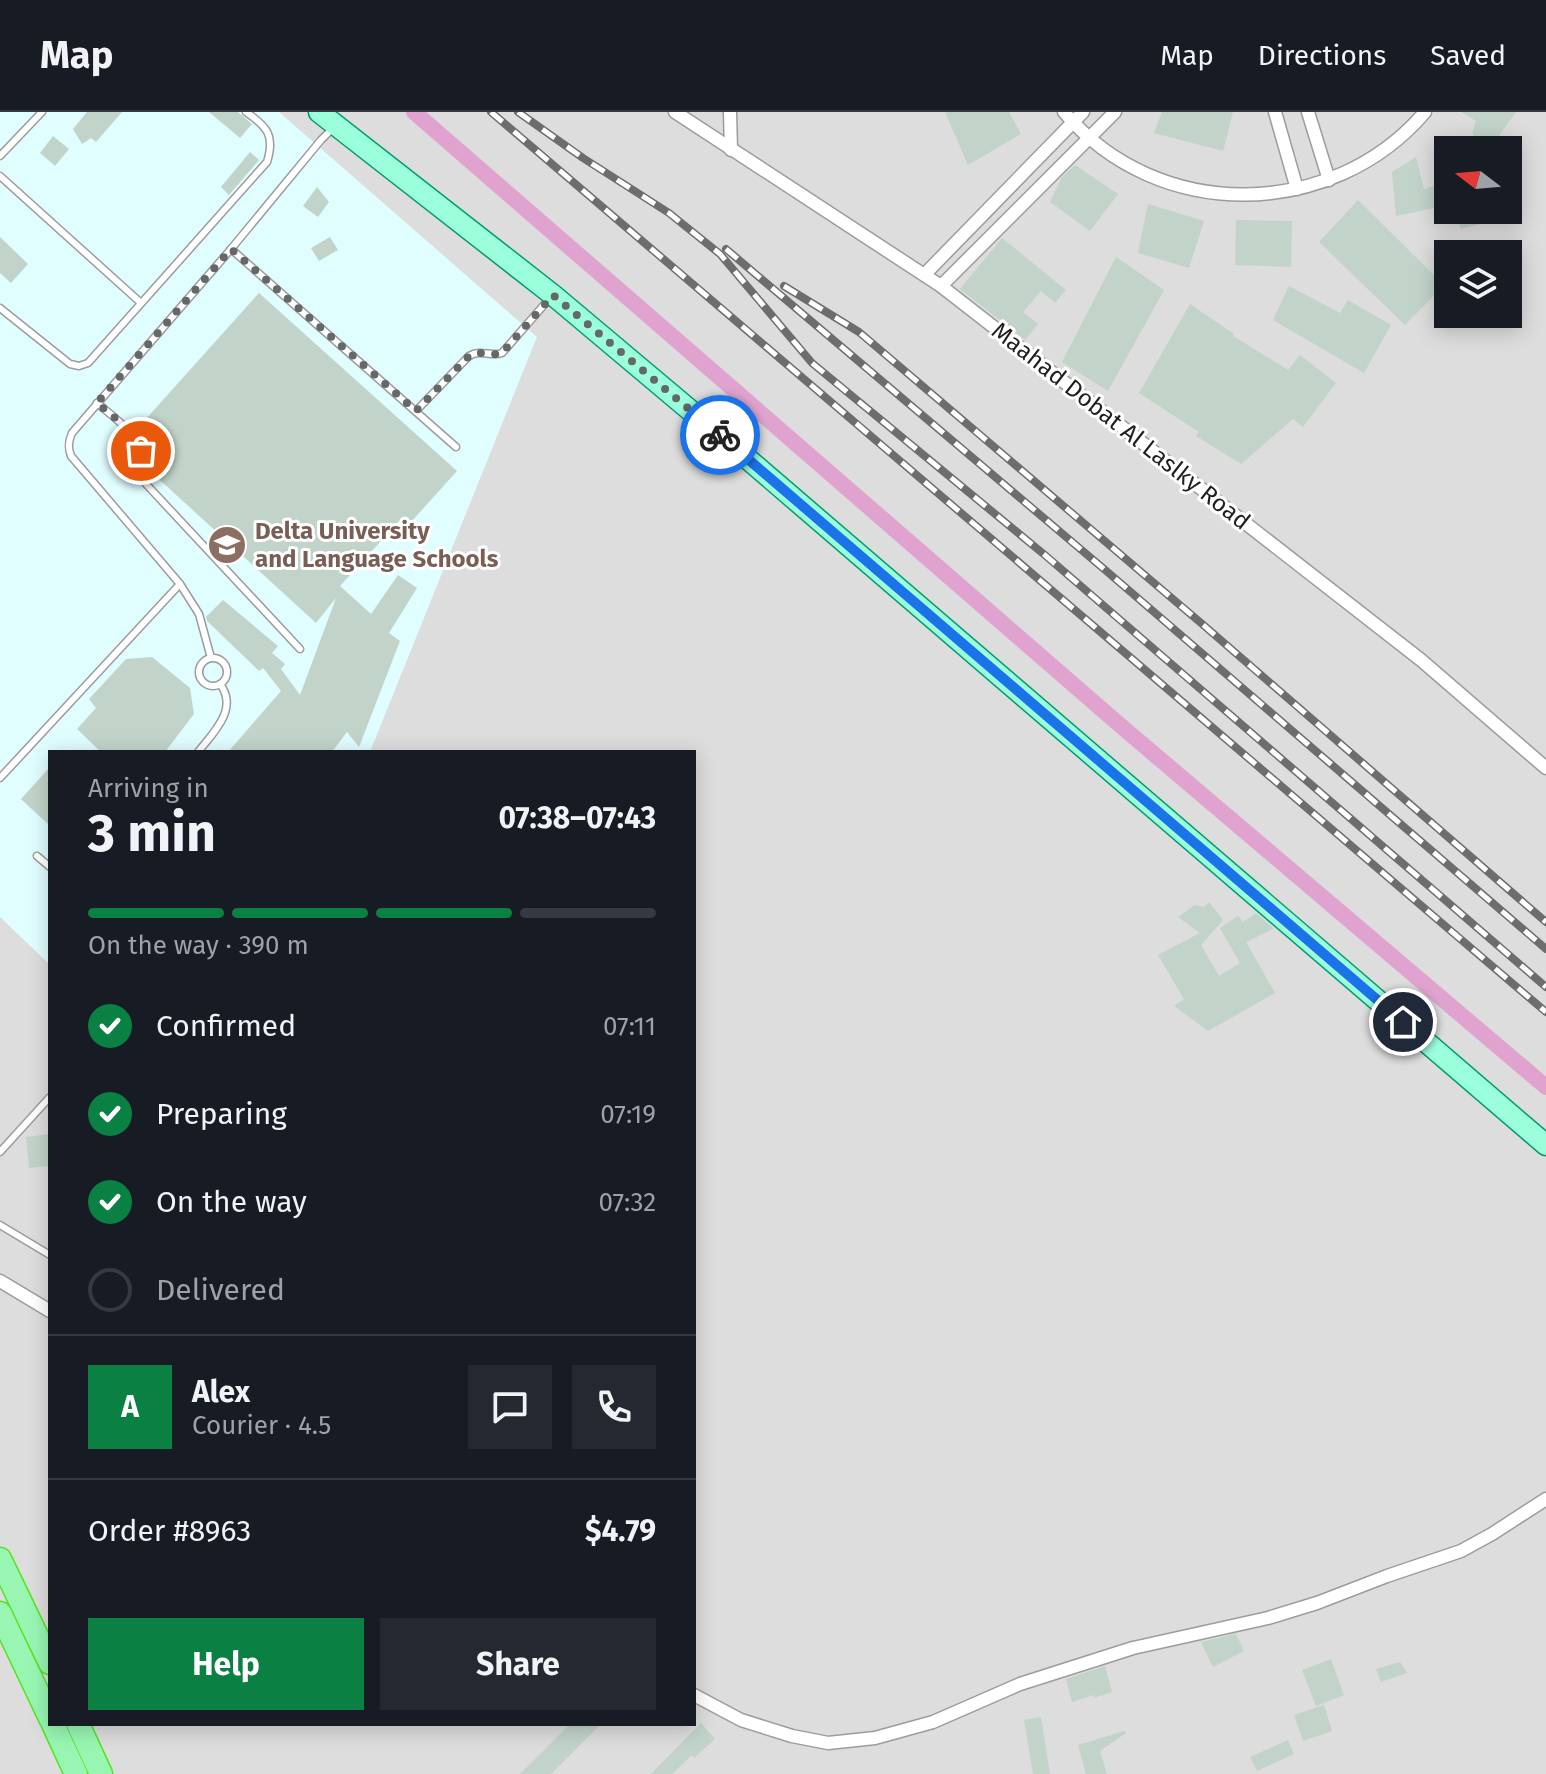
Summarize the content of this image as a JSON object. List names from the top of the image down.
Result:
{
  "streets": {
    "street": ["Maahad Dobat Al Laslky Road"]
  },
  "places": {
    "school or university": ["Delta University and Language Schools"]
  },
  "north": "left",
  "page": {
    "header": "Map",
    "nav": ["Map", "Directions", "Saved"],
    "heading": ["3 min", "Arriving in", "07:38–07:43"],
    "panel": [
      "Alex",
      "Courier · 4.5",
      "Order #8963",
      "$4.79"
    ],
    "bar": "On the way · 390 m",
    "list": [
      ["Confirmed", "07:11"],
      ["Preparing", "07:19"],
      ["On the way", "07:32"],
      "Delivered"
    ],
    "round": "A",
    "buttons": ["Help", "Share"]
  }
}
